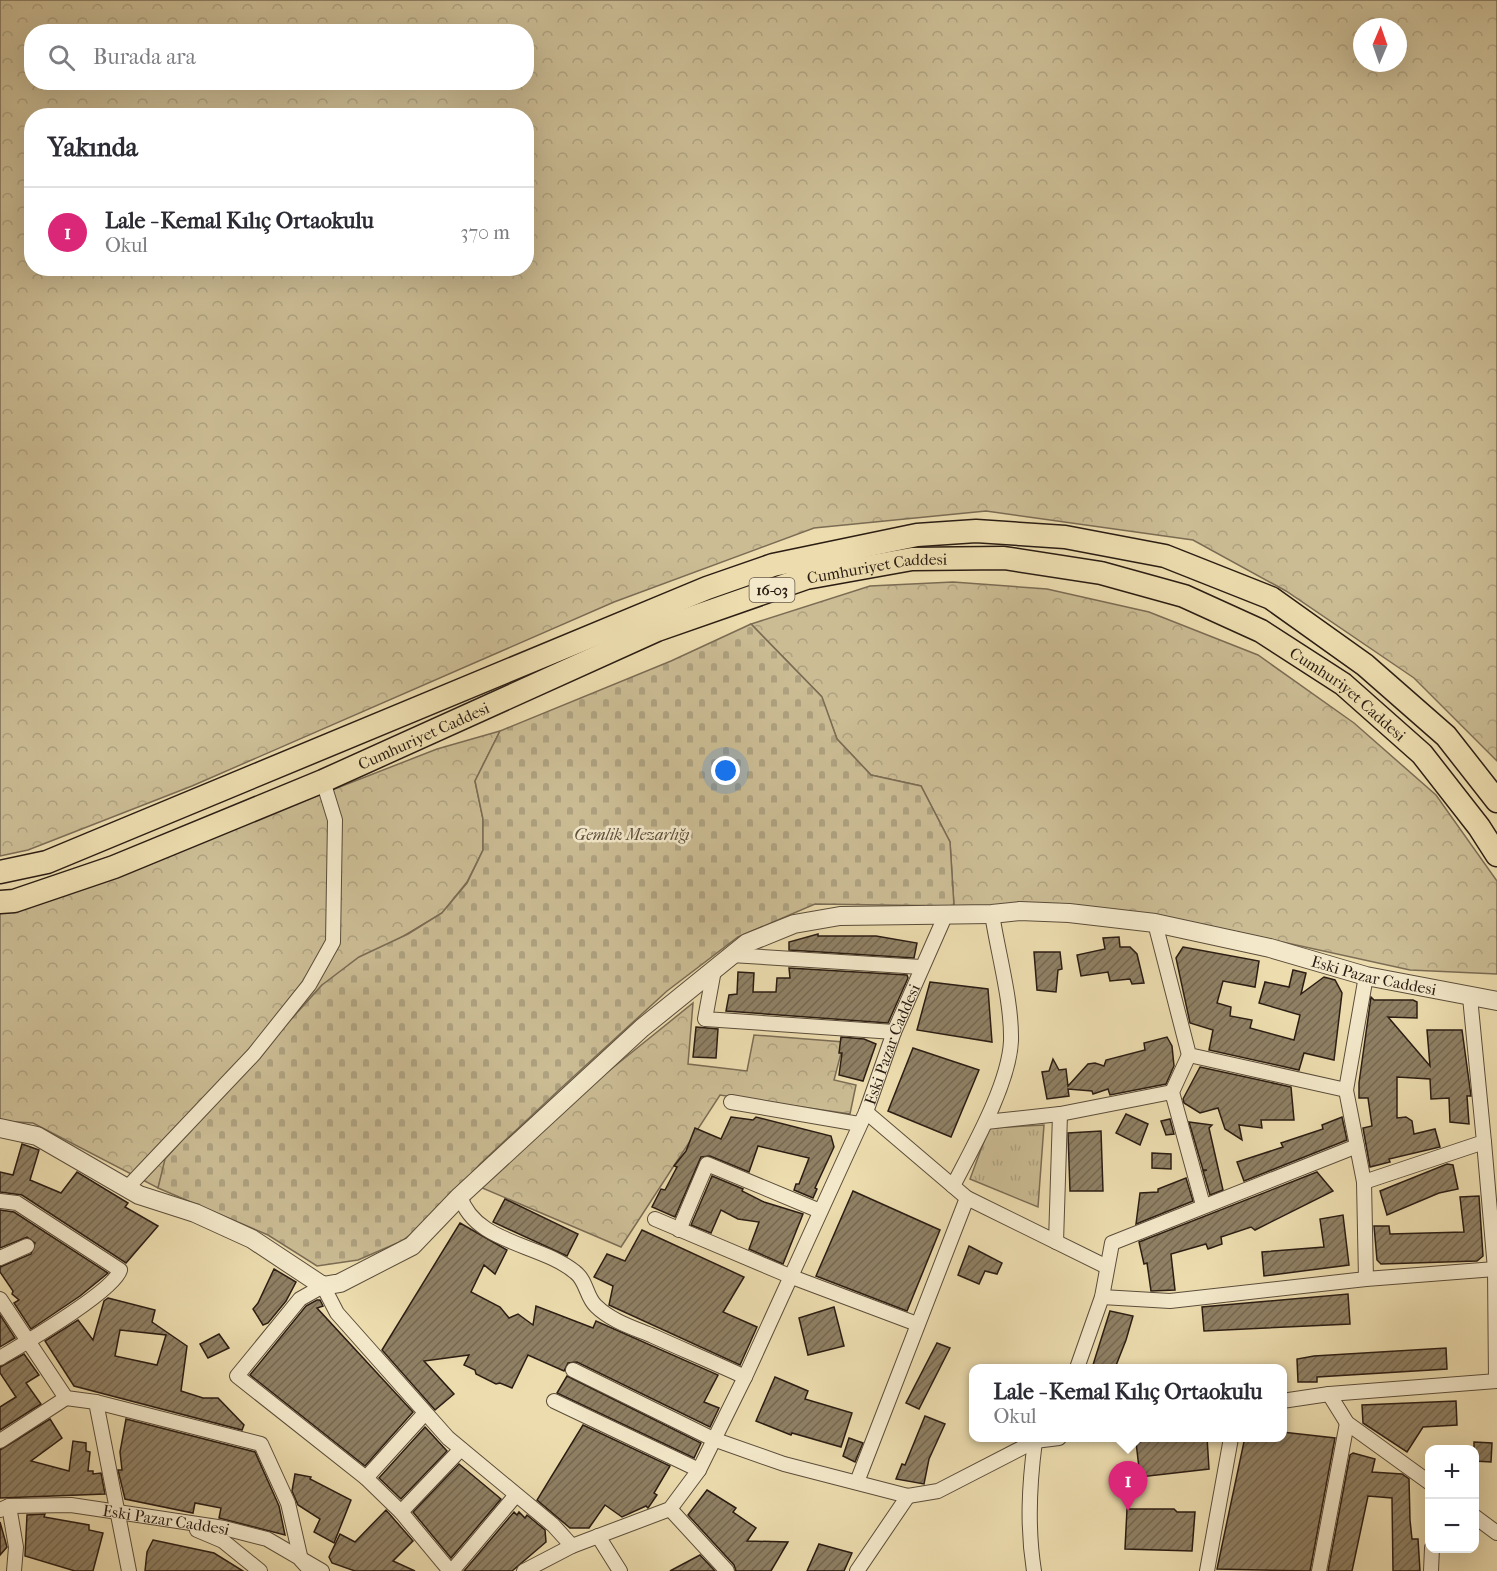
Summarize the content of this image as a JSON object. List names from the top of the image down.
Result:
{
  "streets": {
    "main road": ["Cumhuriyet Caddesi", "16-03"],
    "street": ["Eski Pazar Caddesi"]
  },
  "parks": ["Gemlik Mezarlığı"],
  "north": "top",
  "page": {
    "search": "Burada ara",
    "heading": "Yakında",
    "list": [
      {
        "mark": "1",
        "name": "Lale - Kemal Kılıç Ortaokulu",
        "note": "Okul",
        "value": "370 m"
      }
    ],
    "popup": ["Lale - Kemal Kılıç Ortaokulu", "Okul"],
    "map_buttons": ["+", "−"],
    "pins": "1"
  }
}
